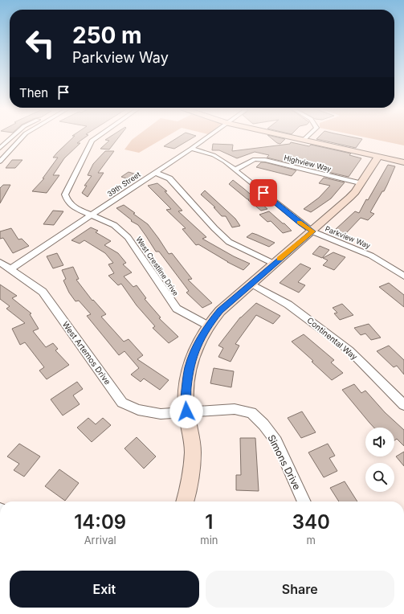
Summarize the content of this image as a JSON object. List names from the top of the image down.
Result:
{
  "streets": {
    "street": [
      "Highview Way",
      "39th Street",
      "Parkview Way",
      "West Crestline Drive",
      "Continental Way",
      "West Artemos Drive",
      "Simons Drive"
    ]
  },
  "crossings": [
    ["Highview Way", "Parkview Way"],
    ["39th Street", "Parkview Way"],
    ["39th Street", "West Crestline Drive"],
    ["39th Street", "West Artemos Drive"],
    ["West Artemos Drive", "Simons Drive"]
  ],
  "page": {
    "turn": ["250 m", "Parkview Way"],
    "then": "Then",
    "eta": [
      "14:09",
      "Arrival",
      "1",
      "min",
      "340",
      "m"
    ],
    "buttons": ["Exit", "Share"]
  }
}
